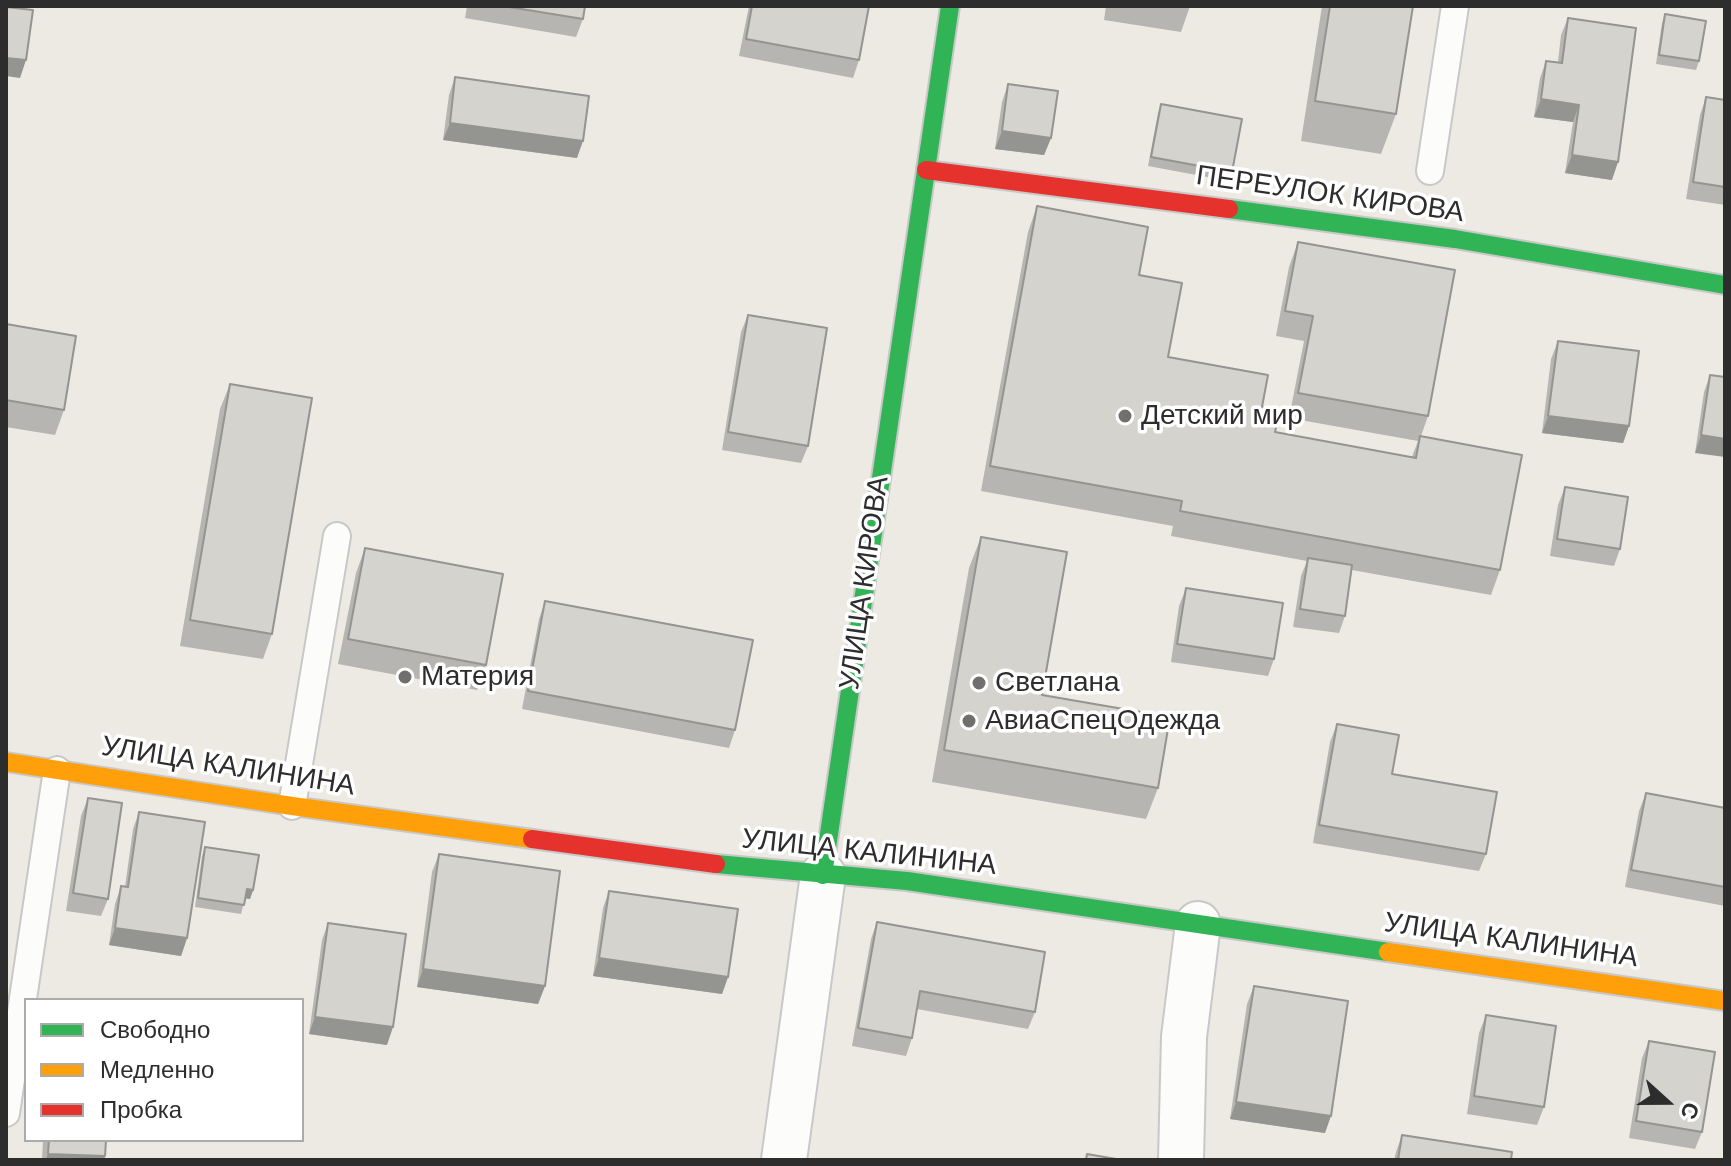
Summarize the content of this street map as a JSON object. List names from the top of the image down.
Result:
{
  "streets": {
    "street": ["ПЕРЕУЛОК КИРОВА", "УЛИЦА КИРОВА", "УЛИЦА КАЛИНИНА"]
  },
  "crossings": [
    ["ПЕРЕУЛОК КИРОВА", "УЛИЦА КИРОВА"],
    ["УЛИЦА КИРОВА", "УЛИЦА КАЛИНИНА"]
  ],
  "places": [
    "Детский мир",
    "Материя",
    "Светлана",
    "АвиаСпецОдежда"
  ],
  "legend": ["Свободно", "Медленно", "Пробка"],
  "north": "right"
}
